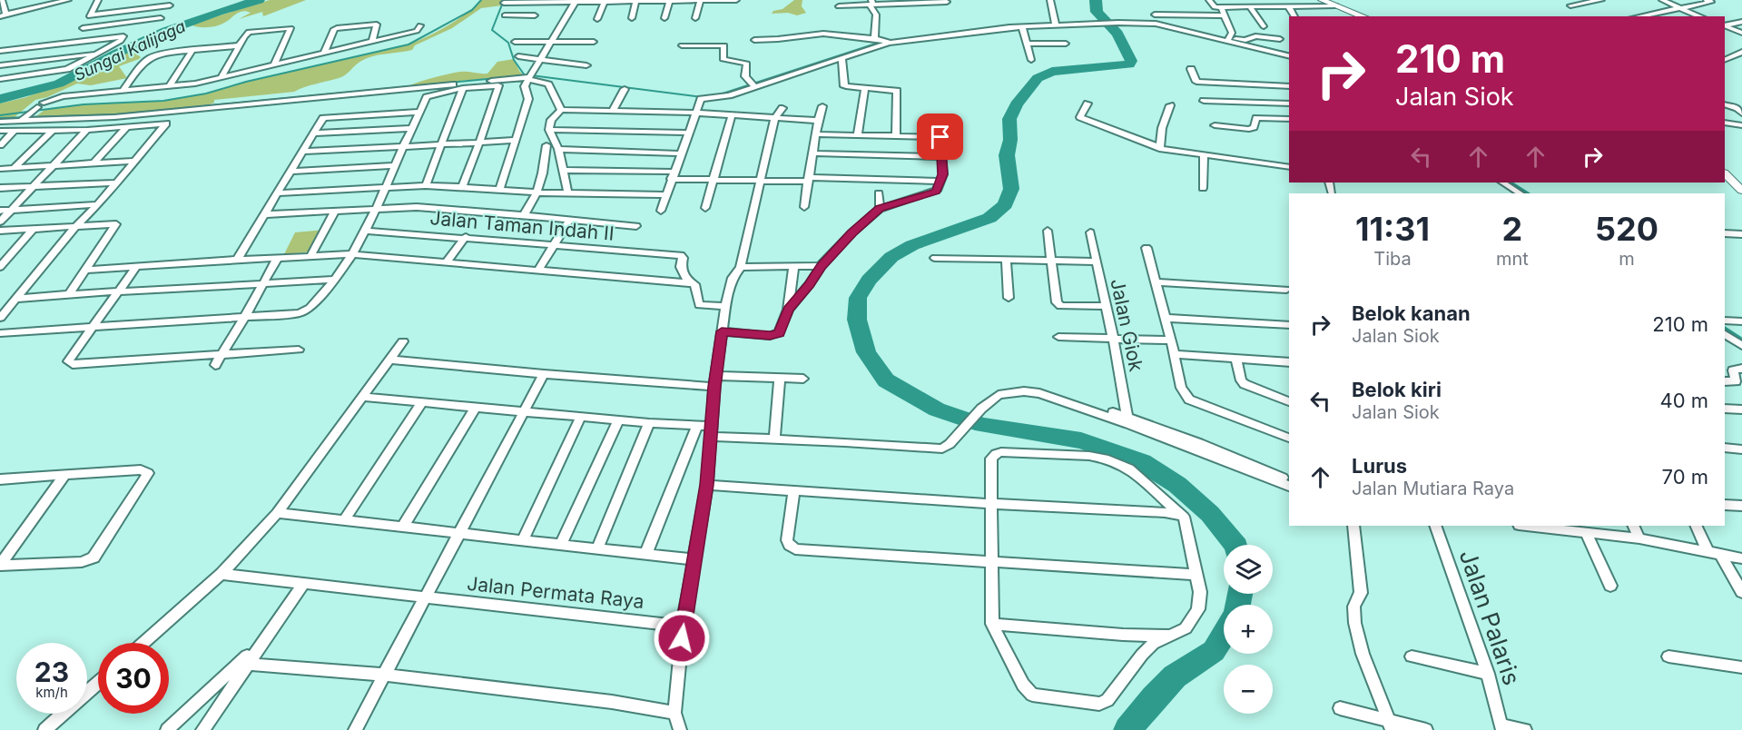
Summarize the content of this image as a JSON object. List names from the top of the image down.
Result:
{
  "streets": {
    "street": [
      "Jalan Taman Indah II",
      "Jalan Giok",
      "Jalan Permata Raya",
      "Jalan Palaris"
    ]
  },
  "water": ["Sungai Kalijaga"],
  "page": {
    "turn": ["210 m", "Jalan Siok"],
    "eta": [
      "11:31",
      "Tiba",
      "2",
      "mnt",
      "520",
      "m"
    ],
    "list": [
      {
        "name": "Belok kanan",
        "note": "Jalan Siok",
        "value": "210 m"
      },
      {
        "name": "Belok kiri",
        "note": "Jalan Siok",
        "value": "40 m"
      },
      {
        "name": "Lurus",
        "note": "Jalan Mutiara Raya",
        "value": "70 m"
      }
    ],
    "map_buttons": ["+", "−"],
    "speed": "23 km/h",
    "limit": "30"
  }
}
